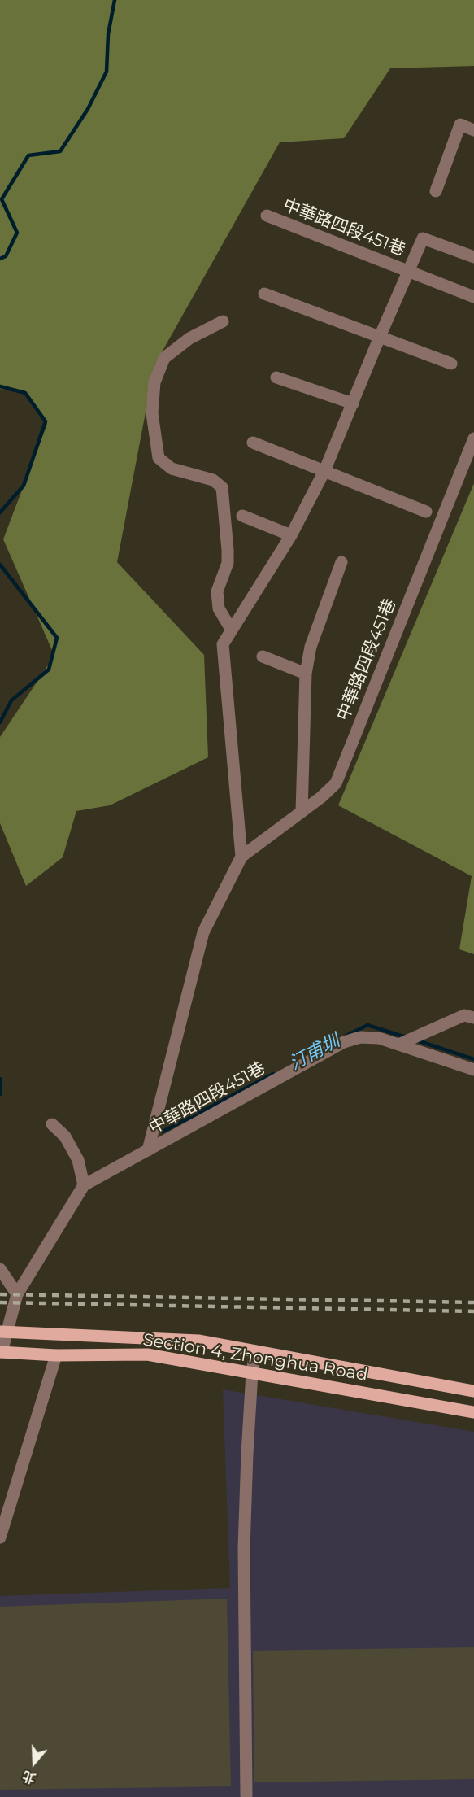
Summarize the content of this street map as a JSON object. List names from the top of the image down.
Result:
{
  "streets": {
    "main road": ["Section 4, Zhonghua Road"],
    "lane": ["中華路四段451巷"]
  },
  "crossings": [
    ["中華路四段451巷", "Section 4, Zhonghua Road"]
  ],
  "water": ["汀甫圳"],
  "north": "bottom"
}
